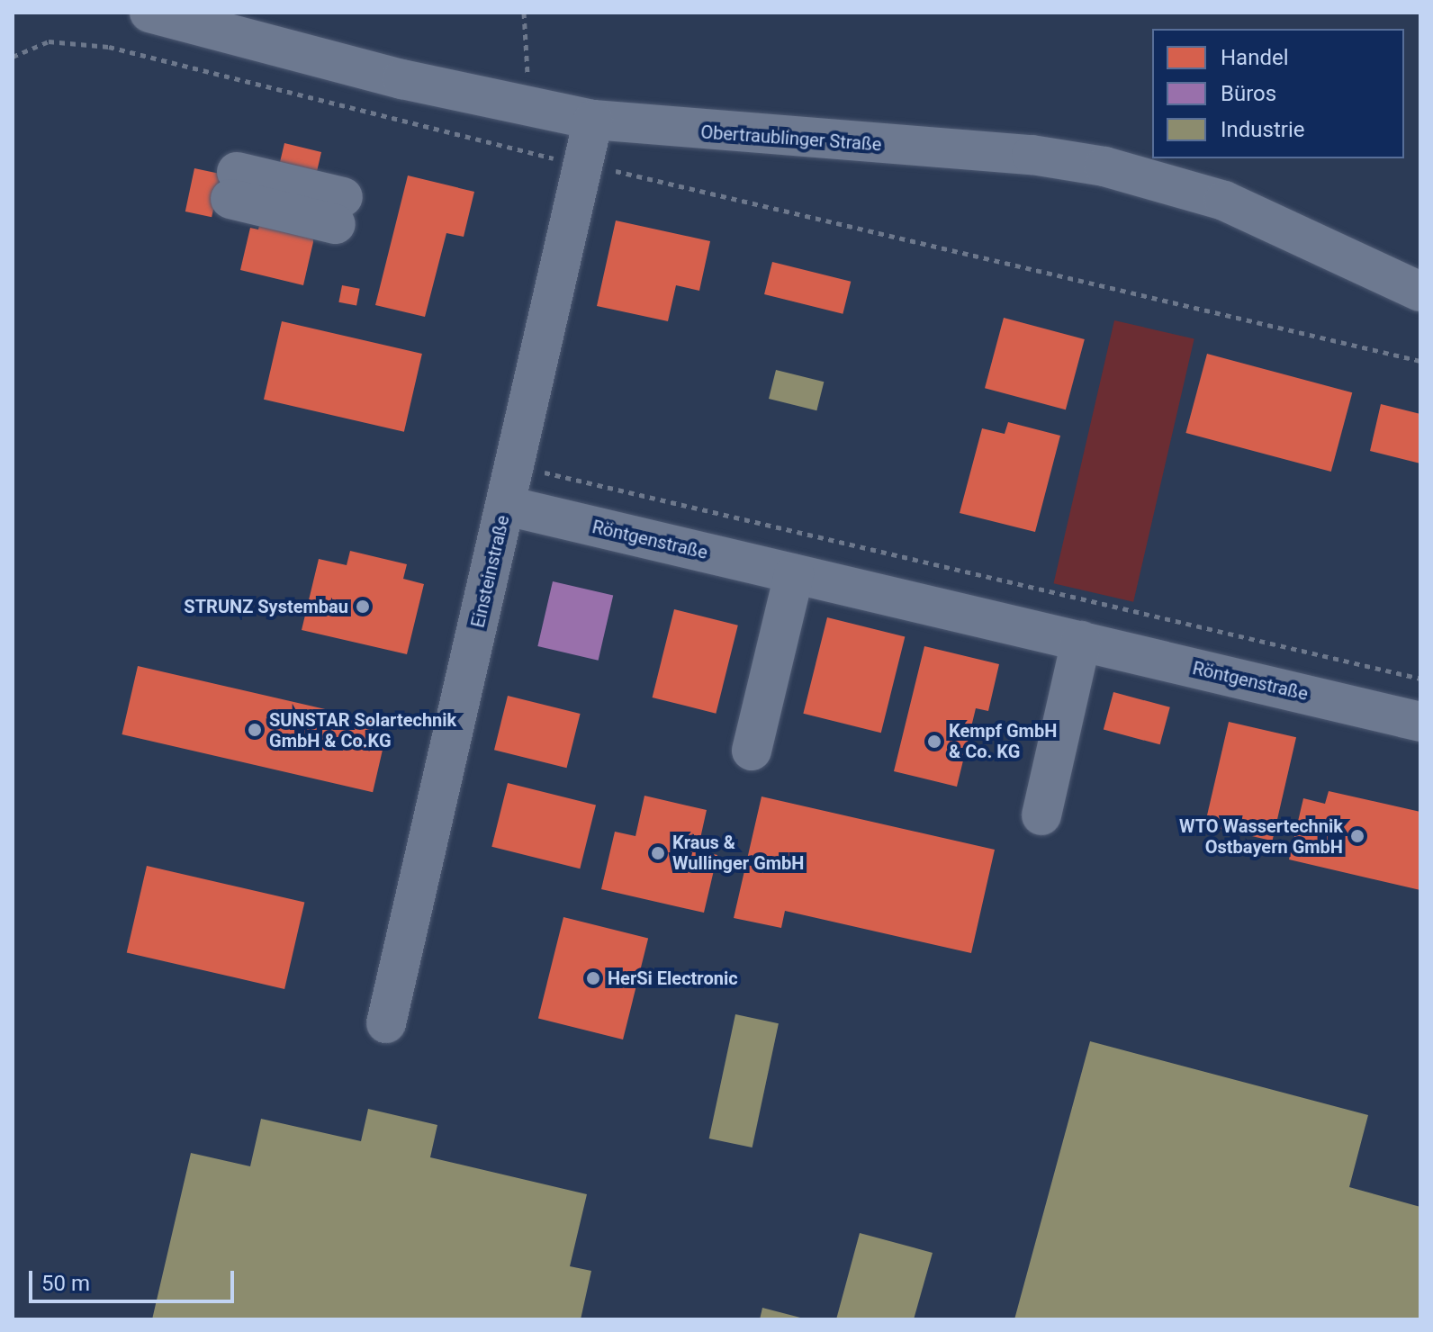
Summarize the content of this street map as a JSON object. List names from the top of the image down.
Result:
{
  "streets": {
    "street": ["Obertraublinger Straße", "Röntgenstraße", "Einsteinstraße"]
  },
  "crossings": [
    ["Obertraublinger Straße", "Einsteinstraße"],
    ["Röntgenstraße", "Einsteinstraße"]
  ],
  "places": [
    "STRUNZ Systembau",
    "SUNSTAR Solartechnik GmbH & Co.KG",
    "Kempf GmbH & Co. KG",
    "WTO Wassertechnik Ostbayern GmbH",
    "Kraus & Wullinger GmbH",
    "HerSi Electronic"
  ],
  "legend": ["Handel", "Büros", "Industrie"],
  "scale_bar": "50 m"
}
